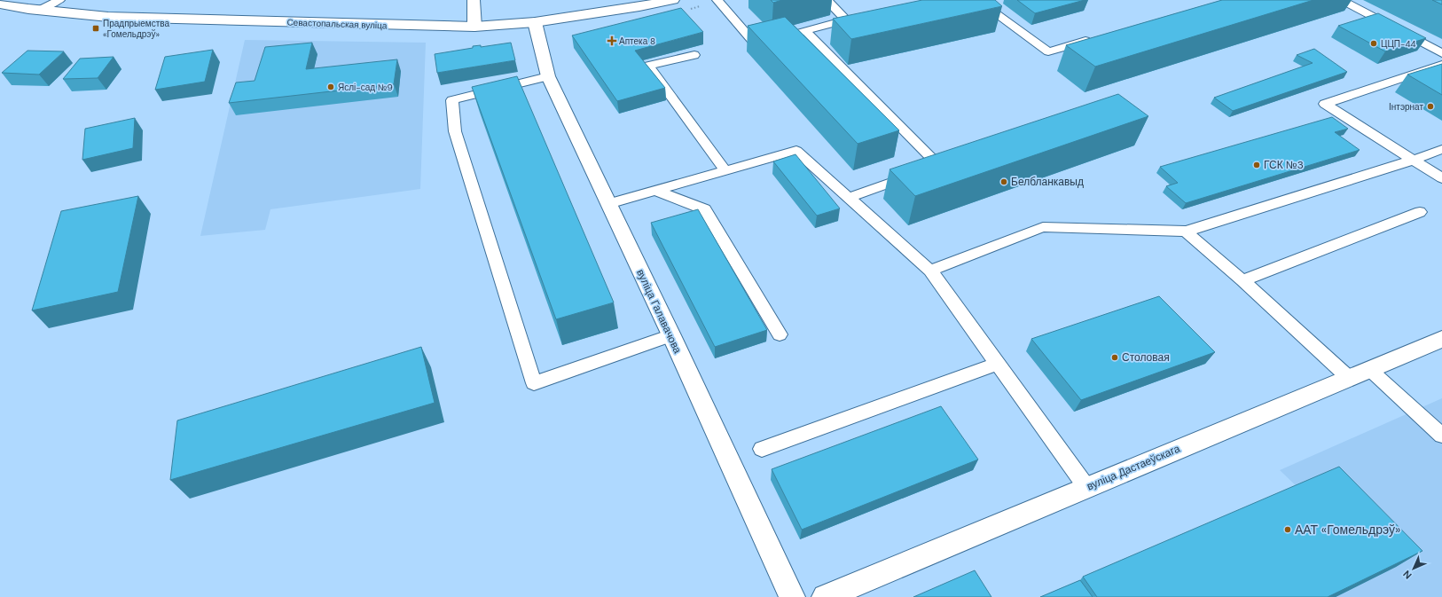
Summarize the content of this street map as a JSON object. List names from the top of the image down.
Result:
{
  "streets": {
    "street": ["Севастопальская вуліца", "вуліца Галавачова", "вуліца Дастаеўскага"]
  },
  "crossings": [
    ["Севастопальская вуліца", "вуліца Галавачова"]
  ],
  "places": {
    "transit": ["Прадпрыемства «Гомельдрэў»"],
    "health": ["Аптека 8"],
    "other": [
      "ЦЦП-44",
      "Яслі-сад №9",
      "Інтэрнат",
      "ГСК №3",
      "Белбланкавыд",
      "Столовая",
      "ААТ «Гомельдрэў»"
    ]
  },
  "north": "bottom left"
}
